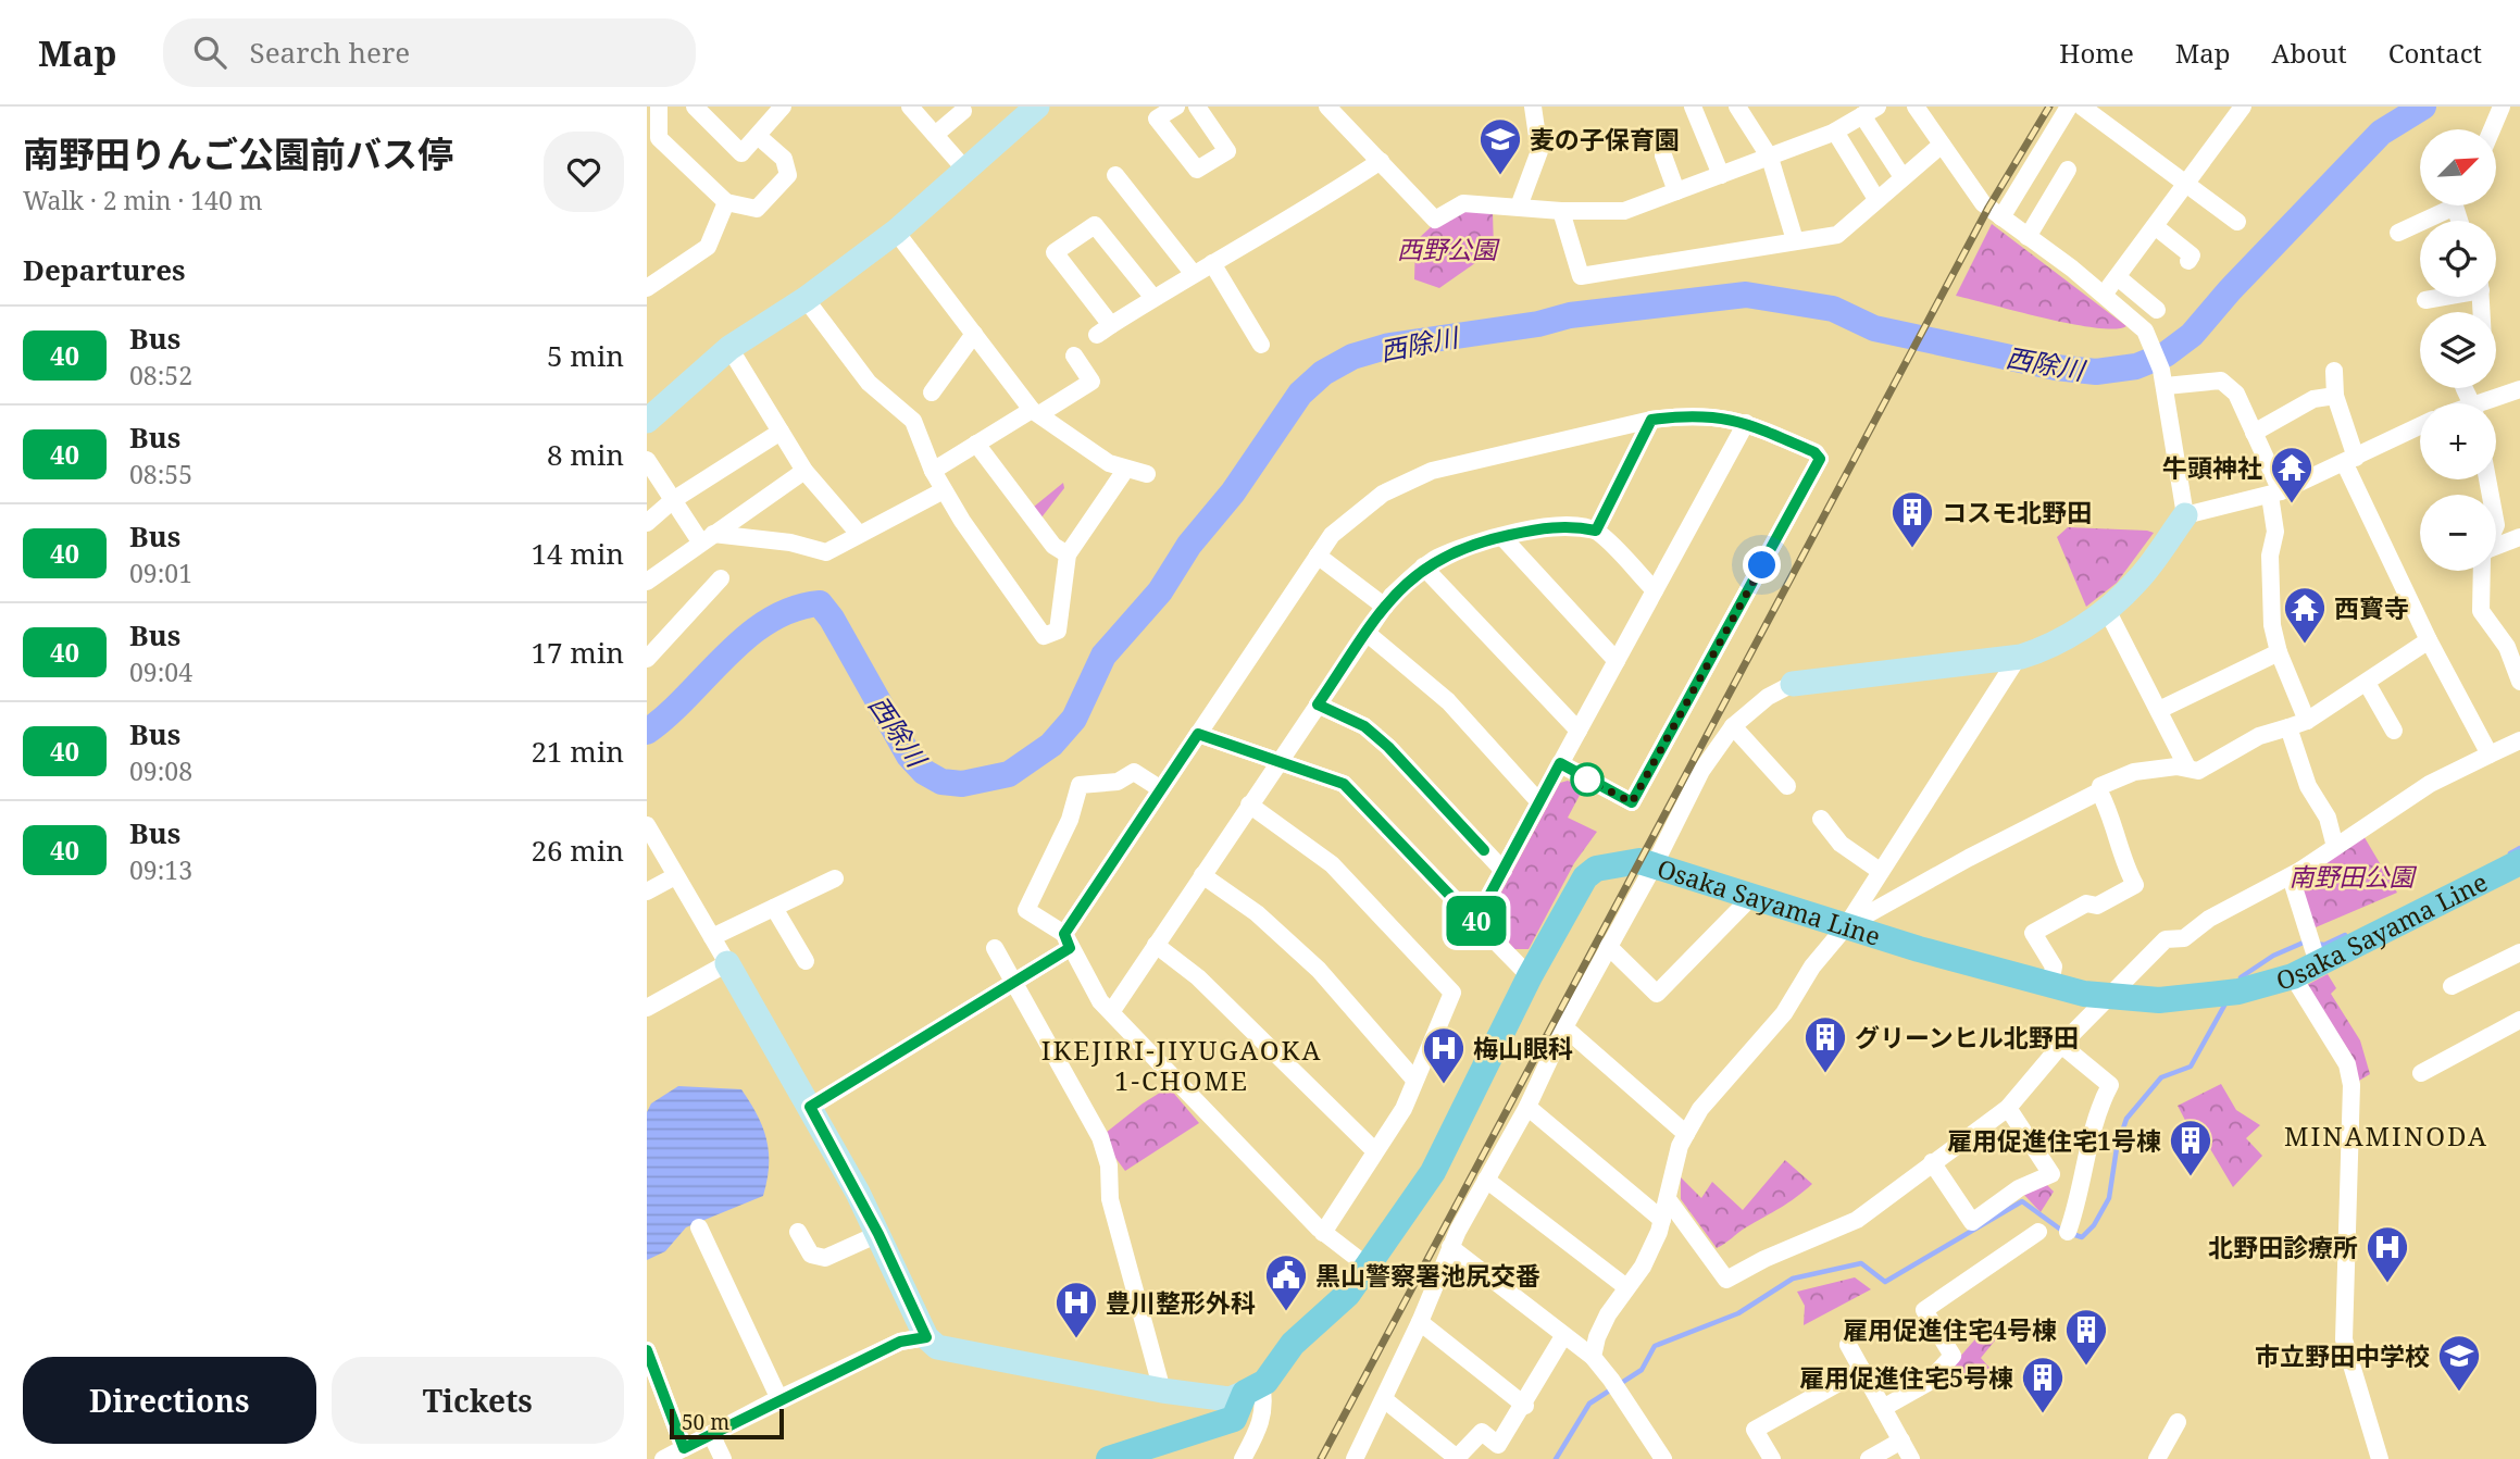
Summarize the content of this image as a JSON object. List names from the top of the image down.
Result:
{
  "streets": {
    "main road": ["Osaka Sayama Line"]
  },
  "districts": ["IKEJIRI-JIYUGAOKA 1-CHOME", "MINAMINODA"],
  "water": ["西除川"],
  "parks": ["西野公園", "南野田公園"],
  "places": {
    "school or university": ["麦の子保育園", "市立野田中学校"],
    "temple": ["牛頭神社", "西寳寺"],
    "building": [
      "コスモ北野田",
      "グリーンヒル北野田",
      "雇用促進住宅1号棟",
      "雇用促進住宅4号棟",
      "雇用促進住宅5号棟"
    ],
    "hospital": ["梅山眼科", "北野田診療所", "豊川整形外科"],
    "public building": ["黒山警察署池尻交番"]
  },
  "lines": ["bus line 40"],
  "scale_bar": "50 m",
  "north": "top right",
  "page": {
    "header": "Map",
    "search": "Search here",
    "nav": [
      "Home",
      "Map",
      "About",
      "Contact"
    ],
    "heading": [
      ["南野田りんご公園前バス停", "Walk · 2 min · 140 m"],
      "Departures"
    ],
    "on_map": "40",
    "map_buttons": ["+", "−"],
    "list": [
      {
        "mark": "40",
        "name": "Bus",
        "note": "08:52",
        "value": "5 min"
      },
      {
        "mark": "40",
        "name": "Bus",
        "note": "08:55",
        "value": "8 min"
      },
      {
        "mark": "40",
        "name": "Bus",
        "note": "09:01",
        "value": "14 min"
      },
      {
        "mark": "40",
        "name": "Bus",
        "note": "09:04",
        "value": "17 min"
      },
      {
        "mark": "40",
        "name": "Bus",
        "note": "09:08",
        "value": "21 min"
      },
      {
        "mark": "40",
        "name": "Bus",
        "note": "09:13",
        "value": "26 min"
      }
    ],
    "buttons": ["Directions", "Tickets"],
    "scale": "50 m"
  }
}
